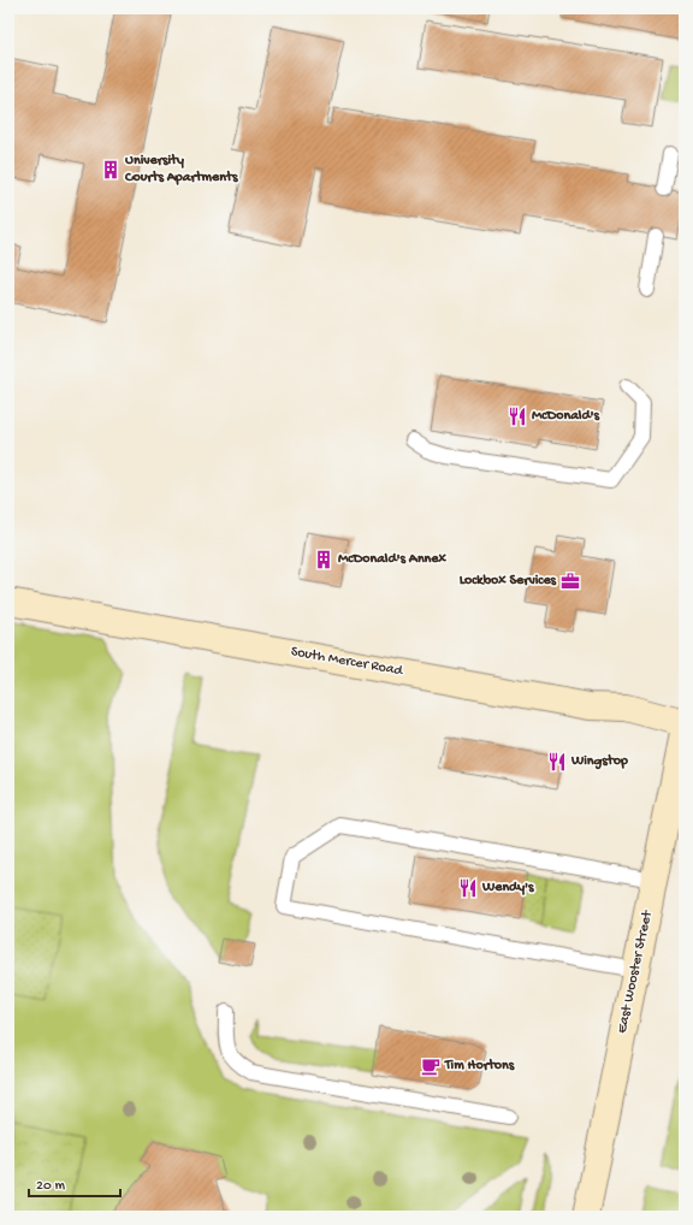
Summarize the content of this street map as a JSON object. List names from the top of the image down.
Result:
{
  "streets": {
    "street": ["South Mercer Road", "East Wooster Street"]
  },
  "places": {
    "building": ["University Courts Apartments", "McDonald's Annex"],
    "restaurant": ["McDonald's", "Wingstop", "Wendy's"],
    "office": ["Lockbox Services"],
    "cafe": ["Tim Hortons"]
  },
  "scale_bar": "20 m"
}
